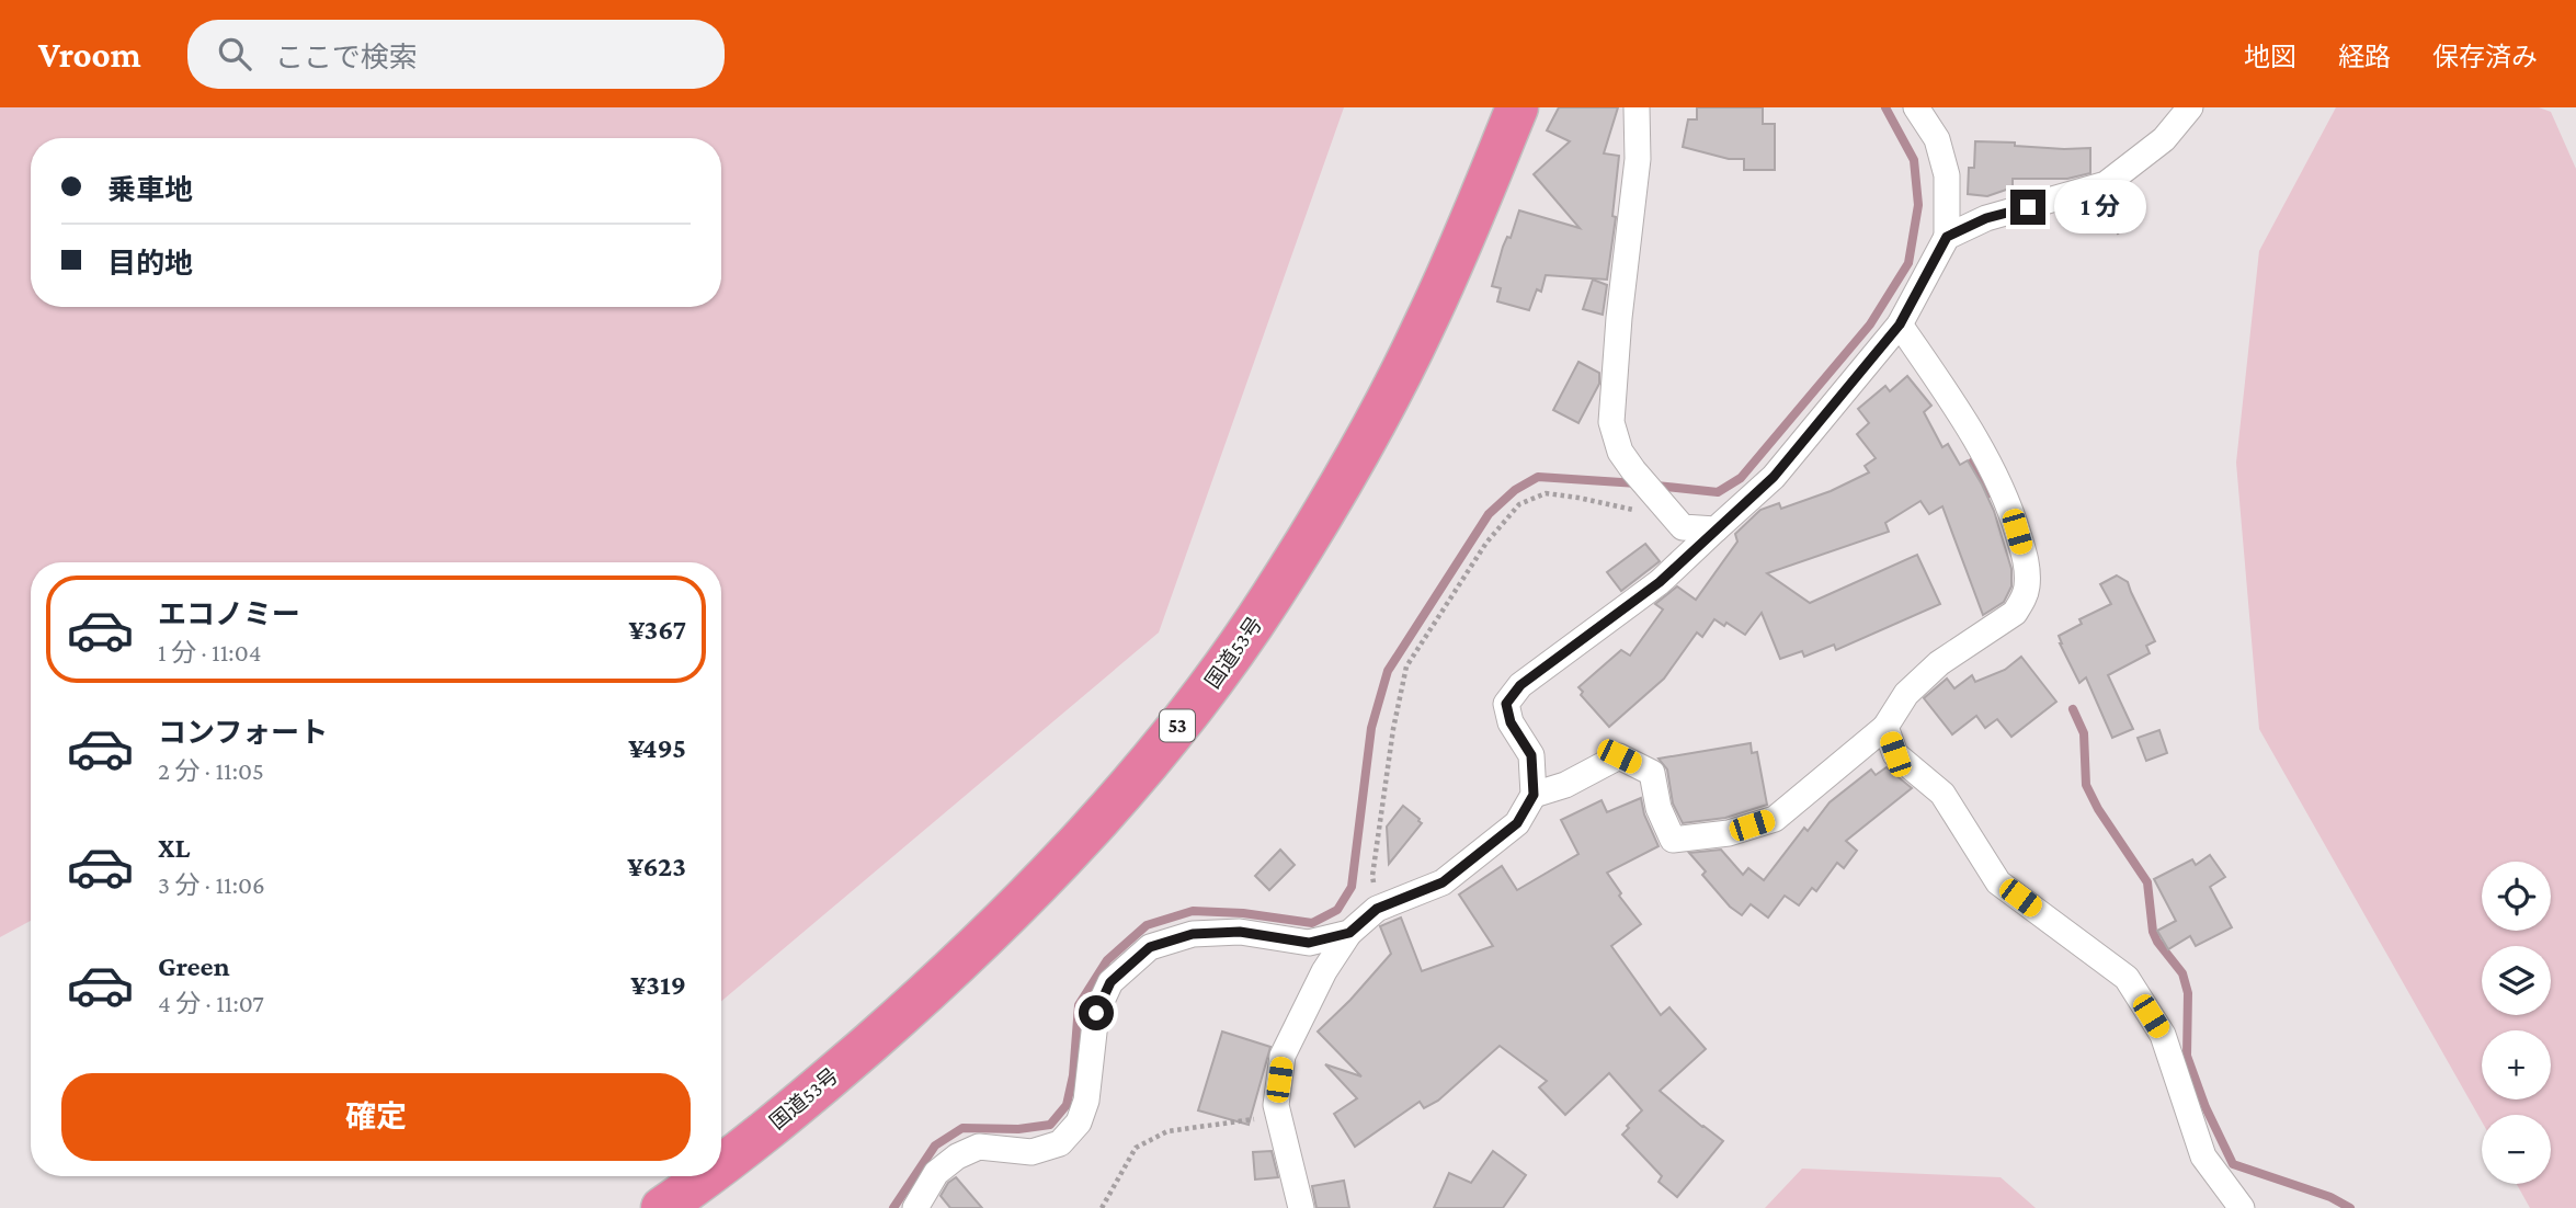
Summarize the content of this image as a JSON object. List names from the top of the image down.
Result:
{
  "streets": {
    "highway": ["国道53号", "53"]
  },
  "page": {
    "header": "Vroom",
    "search": "ここで検索",
    "nav": ["地図", "経路", "保存済み"],
    "banner": ["乗車地", "目的地"],
    "bubble": "1 分",
    "list": [
      {
        "name": "エコノミー",
        "note": "1 分 · 11:04",
        "value": "¥367"
      },
      {
        "name": "コンフォート",
        "note": "2 分 · 11:05",
        "value": "¥495"
      },
      {
        "name": "XL",
        "note": "3 分 · 11:06",
        "value": "¥623"
      },
      {
        "name": "Green",
        "note": "4 分 · 11:07",
        "value": "¥319"
      }
    ],
    "map_buttons": ["+", "−"],
    "buttons": "確定"
  }
}
